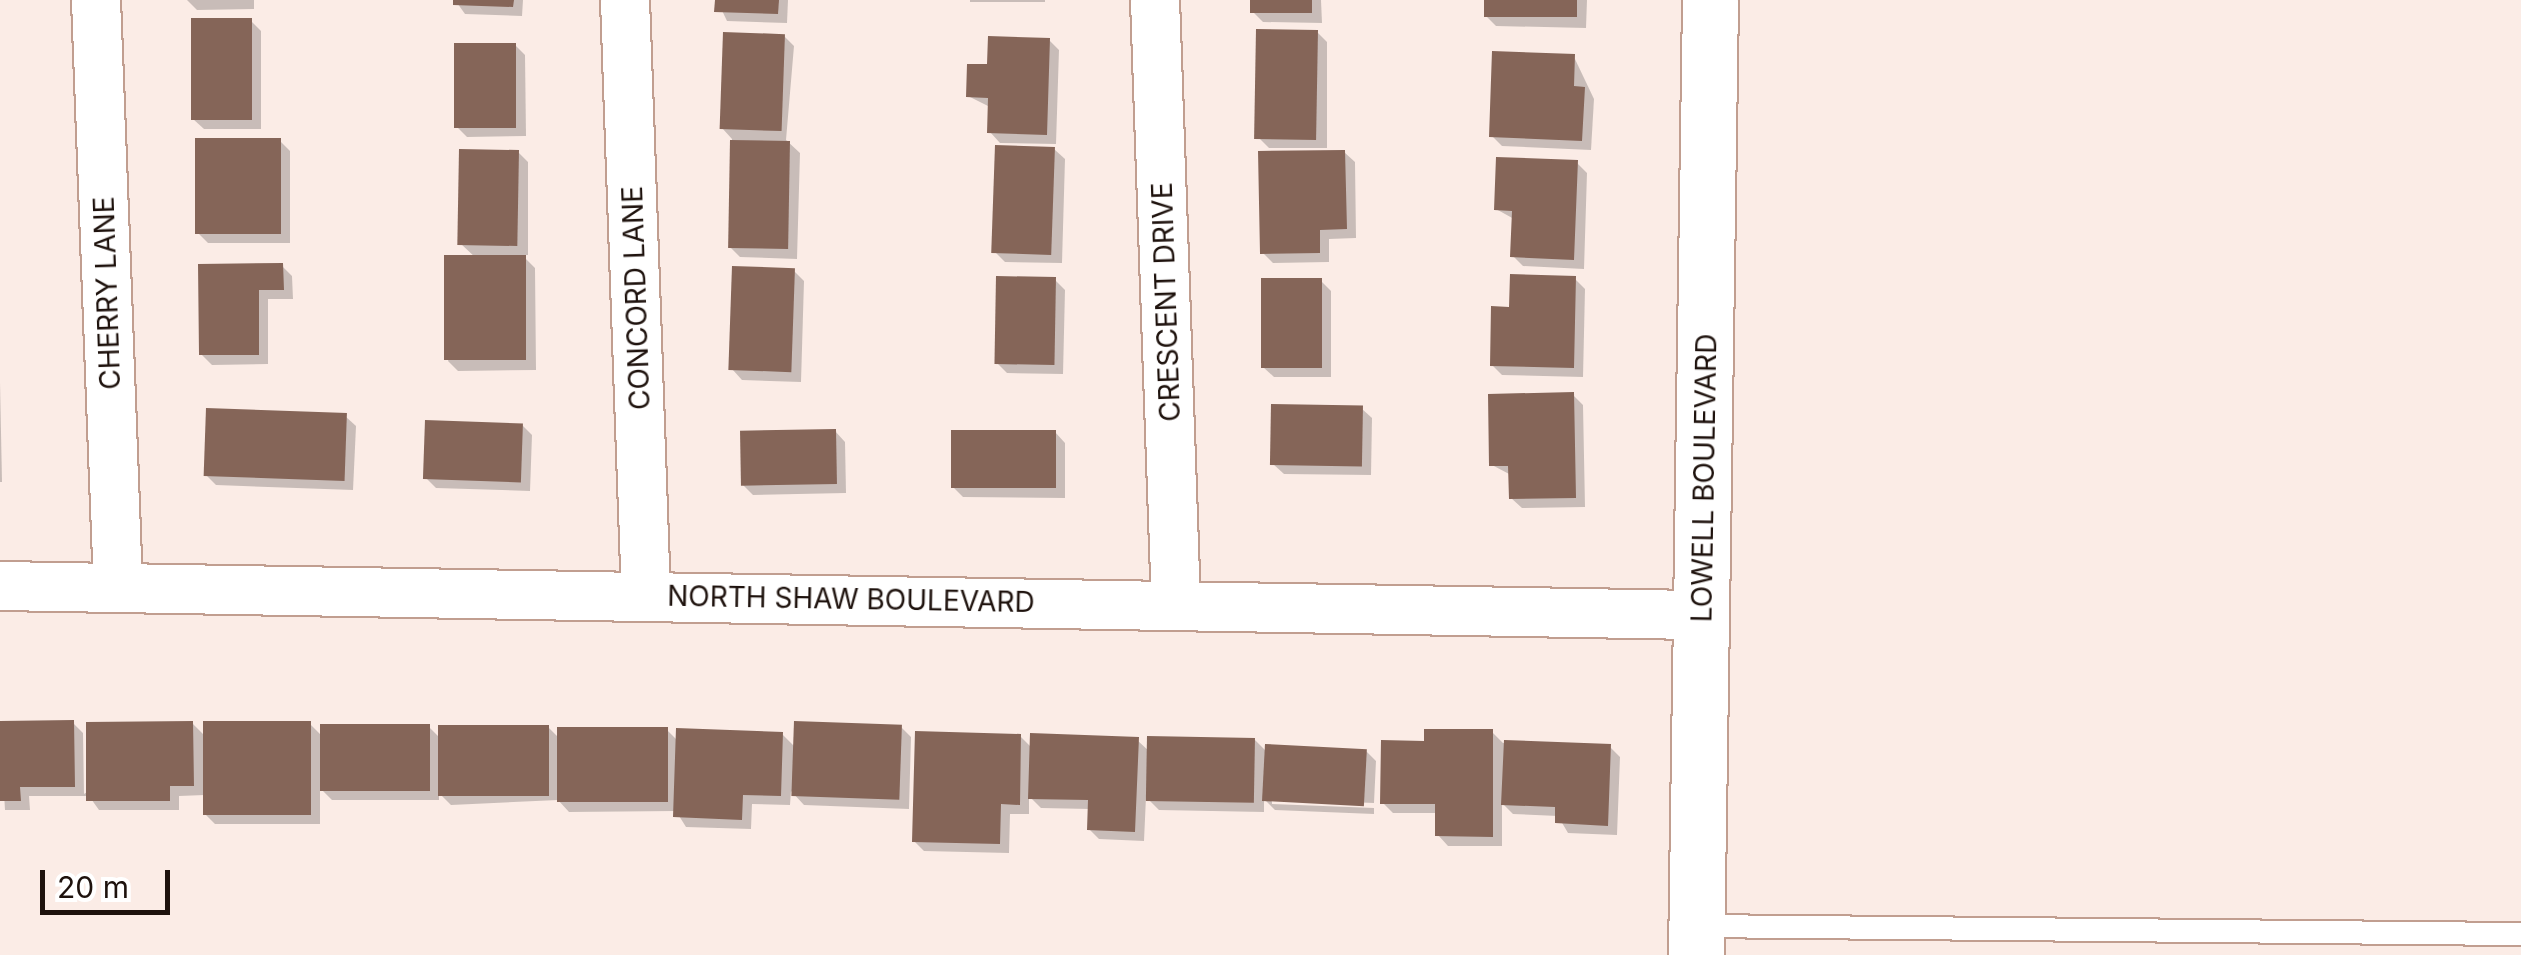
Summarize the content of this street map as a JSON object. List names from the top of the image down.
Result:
{
  "streets": {
    "street": [
      "CHERRY LANE",
      "CONCORD LANE",
      "CRESCENT DRIVE",
      "LOWELL BOULEVARD",
      "NORTH SHAW BOULEVARD"
    ]
  },
  "crossings": [
    ["CHERRY LANE", "NORTH SHAW BOULEVARD"],
    ["CONCORD LANE", "NORTH SHAW BOULEVARD"],
    ["CRESCENT DRIVE", "NORTH SHAW BOULEVARD"],
    ["LOWELL BOULEVARD", "NORTH SHAW BOULEVARD"]
  ],
  "scale_bar": "20 m"
}
